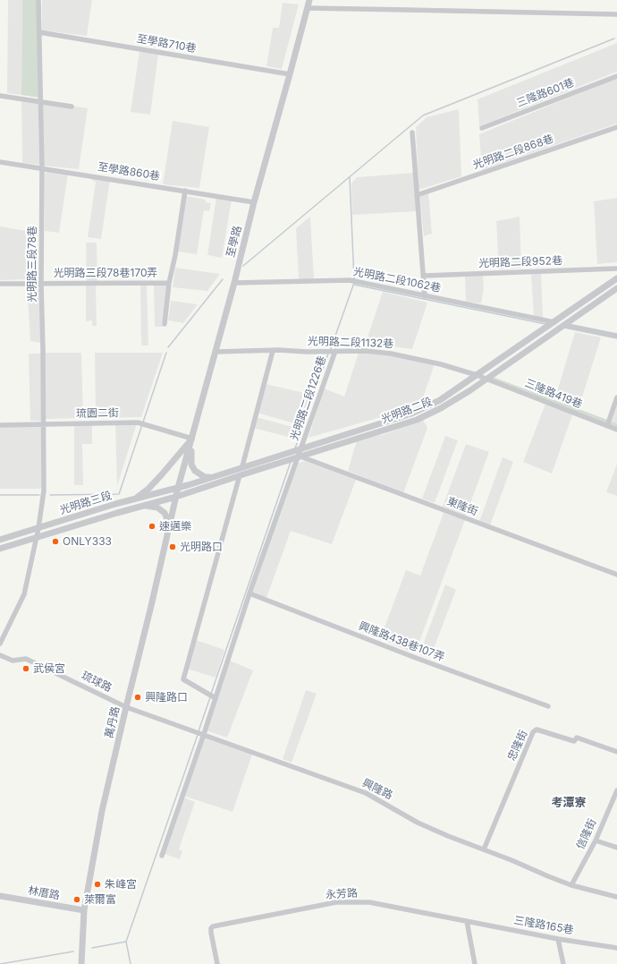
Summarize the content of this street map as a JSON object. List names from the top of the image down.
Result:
{
  "streets": {
    "street": [
      "至學路710巷",
      "三隆路601巷",
      "光明路二段868巷",
      "至學路860巷",
      "至學路",
      "光明路二段952巷",
      "光明路三段78巷",
      "光明路三段78巷170弄",
      "光明路二段1062巷",
      "光明路二段1132巷",
      "三隆路419巷",
      "光明路二段1226巷",
      "光明路二段",
      "琉園二街",
      "光明路三段",
      "東隆街",
      "興隆路438巷107弄",
      "琉球路",
      "萬丹路",
      "忠隆街",
      "興隆路",
      "信隆街",
      "林厝路",
      "永芳路",
      "三隆路165巷"
    ]
  },
  "crossings": [
    ["至學路710巷", "至學路"],
    ["至學路710巷", "光明路三段78巷"],
    ["至學路860巷", "至學路"],
    ["至學路860巷", "光明路三段78巷"],
    ["至學路", "光明路二段1062巷"],
    ["至學路", "光明路二段1132巷"],
    ["至學路", "光明路二段"],
    ["至學路", "琉園二街"],
    ["至學路", "光明路三段"],
    ["至學路", "萬丹路"],
    ["光明路三段78巷", "光明路三段78巷170弄"],
    ["光明路三段78巷", "琉園二街"],
    ["光明路三段78巷", "光明路三段"],
    ["光明路二段1062巷", "光明路二段"],
    ["光明路二段1132巷", "三隆路419巷"],
    ["光明路二段1132巷", "光明路二段1226巷"],
    ["光明路二段1132巷", "光明路二段"],
    ["三隆路419巷", "光明路二段"],
    ["光明路二段1226巷", "光明路二段"],
    ["光明路二段1226巷", "東隆街"],
    ["光明路二段1226巷", "興隆路438巷107弄"],
    ["光明路二段1226巷", "興隆路"],
    ["光明路二段", "光明路三段"],
    ["光明路二段", "東隆街"],
    ["光明路二段", "萬丹路"],
    ["光明路三段", "萬丹路"],
    ["琉球路", "萬丹路"],
    ["琉球路", "興隆路"],
    ["萬丹路", "興隆路"],
    ["萬丹路", "林厝路"],
    ["忠隆街", "興隆路"],
    ["興隆路", "信隆街"],
    ["永芳路", "三隆路165巷"]
  ],
  "districts": ["考潭寮"],
  "places": [
    "速邁樂",
    "ONLY333",
    "光明路口",
    "武侯宮",
    "興隆路口",
    "朱峰宮",
    "萊爾富"
  ]
}
